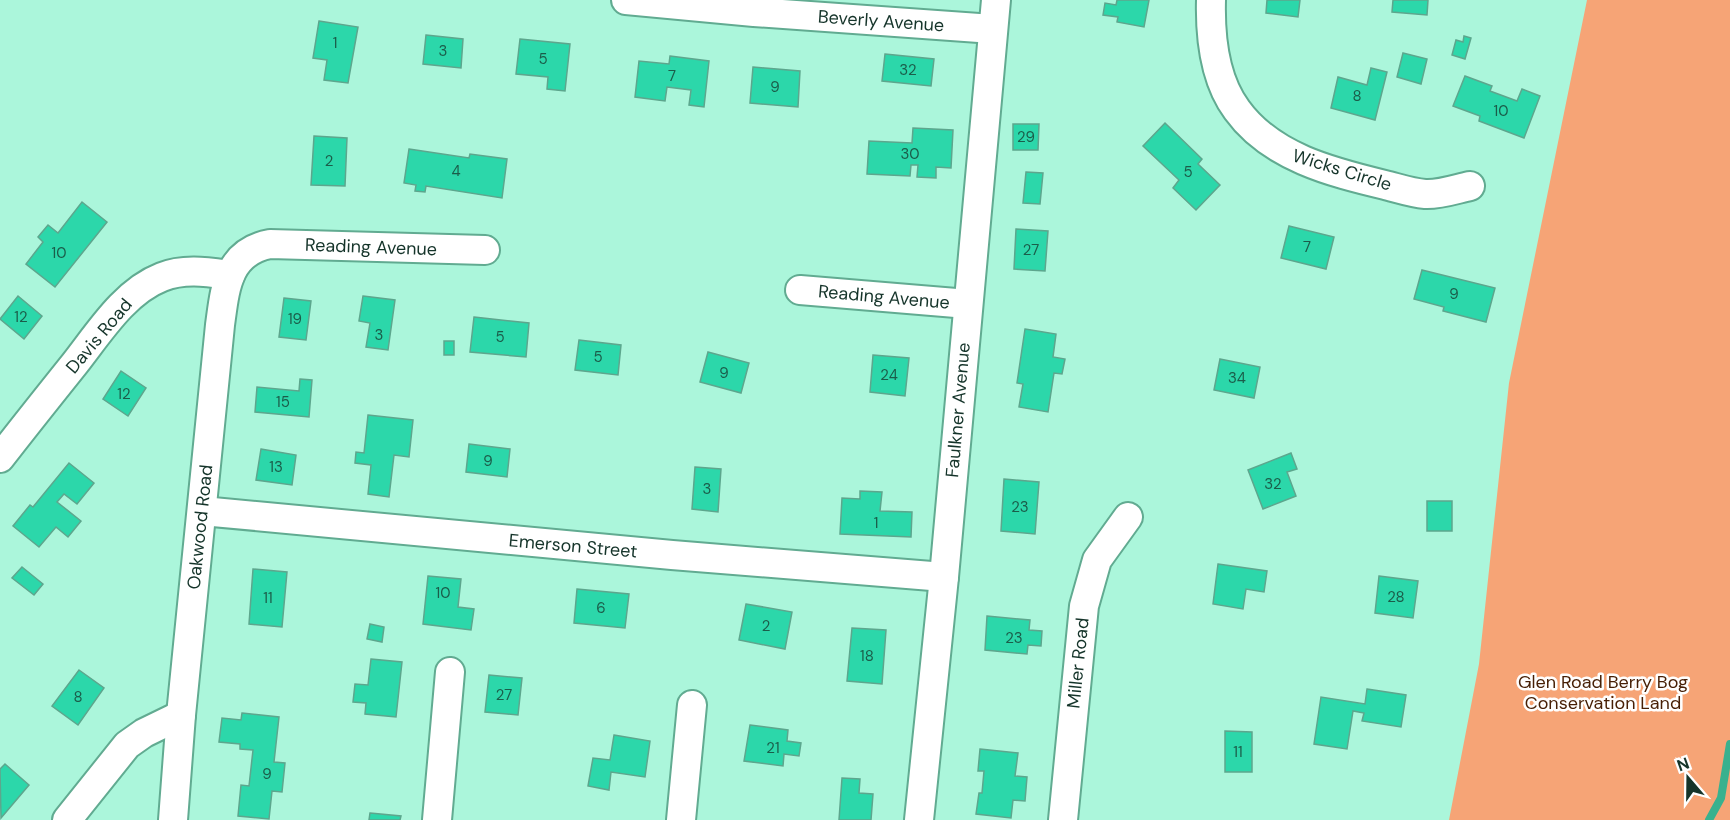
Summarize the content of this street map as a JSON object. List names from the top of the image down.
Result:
{
  "streets": {
    "street": [
      "Beverly Avenue",
      "Wicks Circle",
      "Reading Avenue",
      "Davis Road",
      "Faulkner Avenue",
      "Oakwood Road",
      "Emerson Street",
      "Miller Road"
    ]
  },
  "crossings": [
    ["Beverly Avenue", "Faulkner Avenue"],
    ["Reading Avenue", "Faulkner Avenue"],
    ["Reading Avenue", "Oakwood Road"],
    ["Davis Road", "Oakwood Road"],
    ["Faulkner Avenue", "Emerson Street"],
    ["Oakwood Road", "Emerson Street"]
  ],
  "parks": ["Glen Road Berry Bog Conservation Land"],
  "house_numbers": [
    "1",
    "3",
    "5",
    "32",
    "7",
    "9",
    "8",
    "10",
    "29",
    "30",
    "2",
    "4",
    "5",
    "7",
    "27",
    "10",
    "9",
    "12",
    "19",
    "3",
    "5",
    "5",
    "9",
    "24",
    "34",
    "12",
    "15",
    "9",
    "13",
    "32",
    "3",
    "23",
    "1",
    "10",
    "28",
    "11",
    "6",
    "2",
    "23",
    "18",
    "27",
    "8",
    "21",
    "11",
    "9"
  ],
  "north": "top"
}
